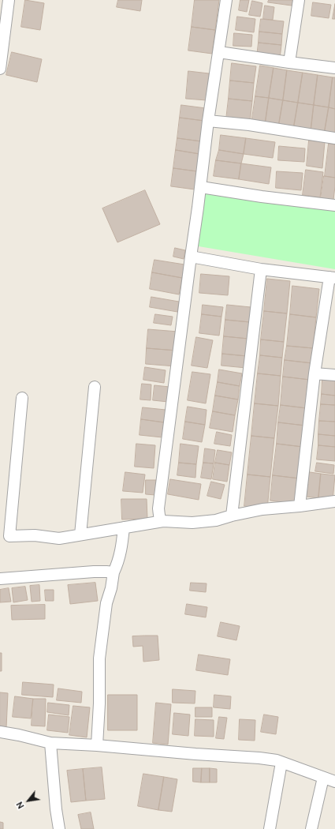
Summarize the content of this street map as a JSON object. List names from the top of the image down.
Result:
{
  "north": "bottom left"
}
